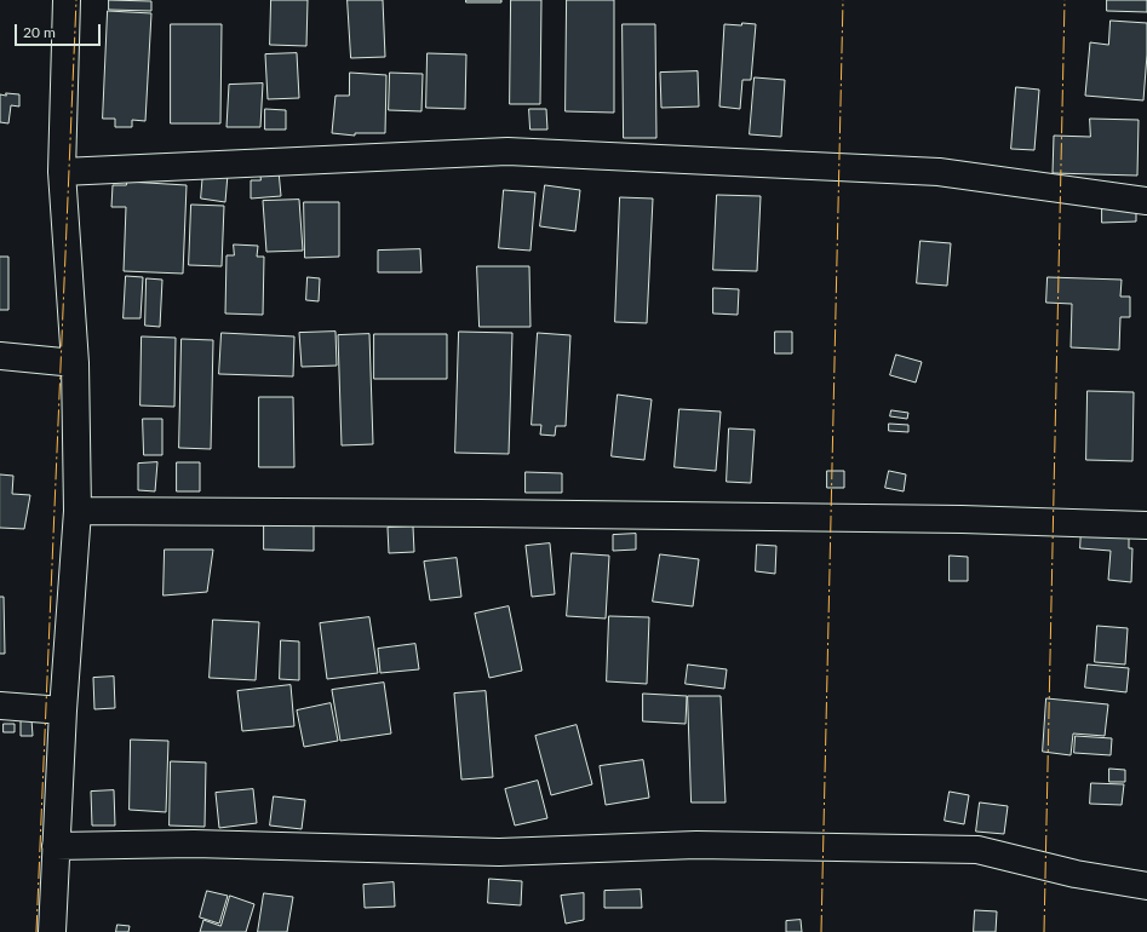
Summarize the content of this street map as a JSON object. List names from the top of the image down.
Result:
{
  "scale_bar": "20 m"
}
